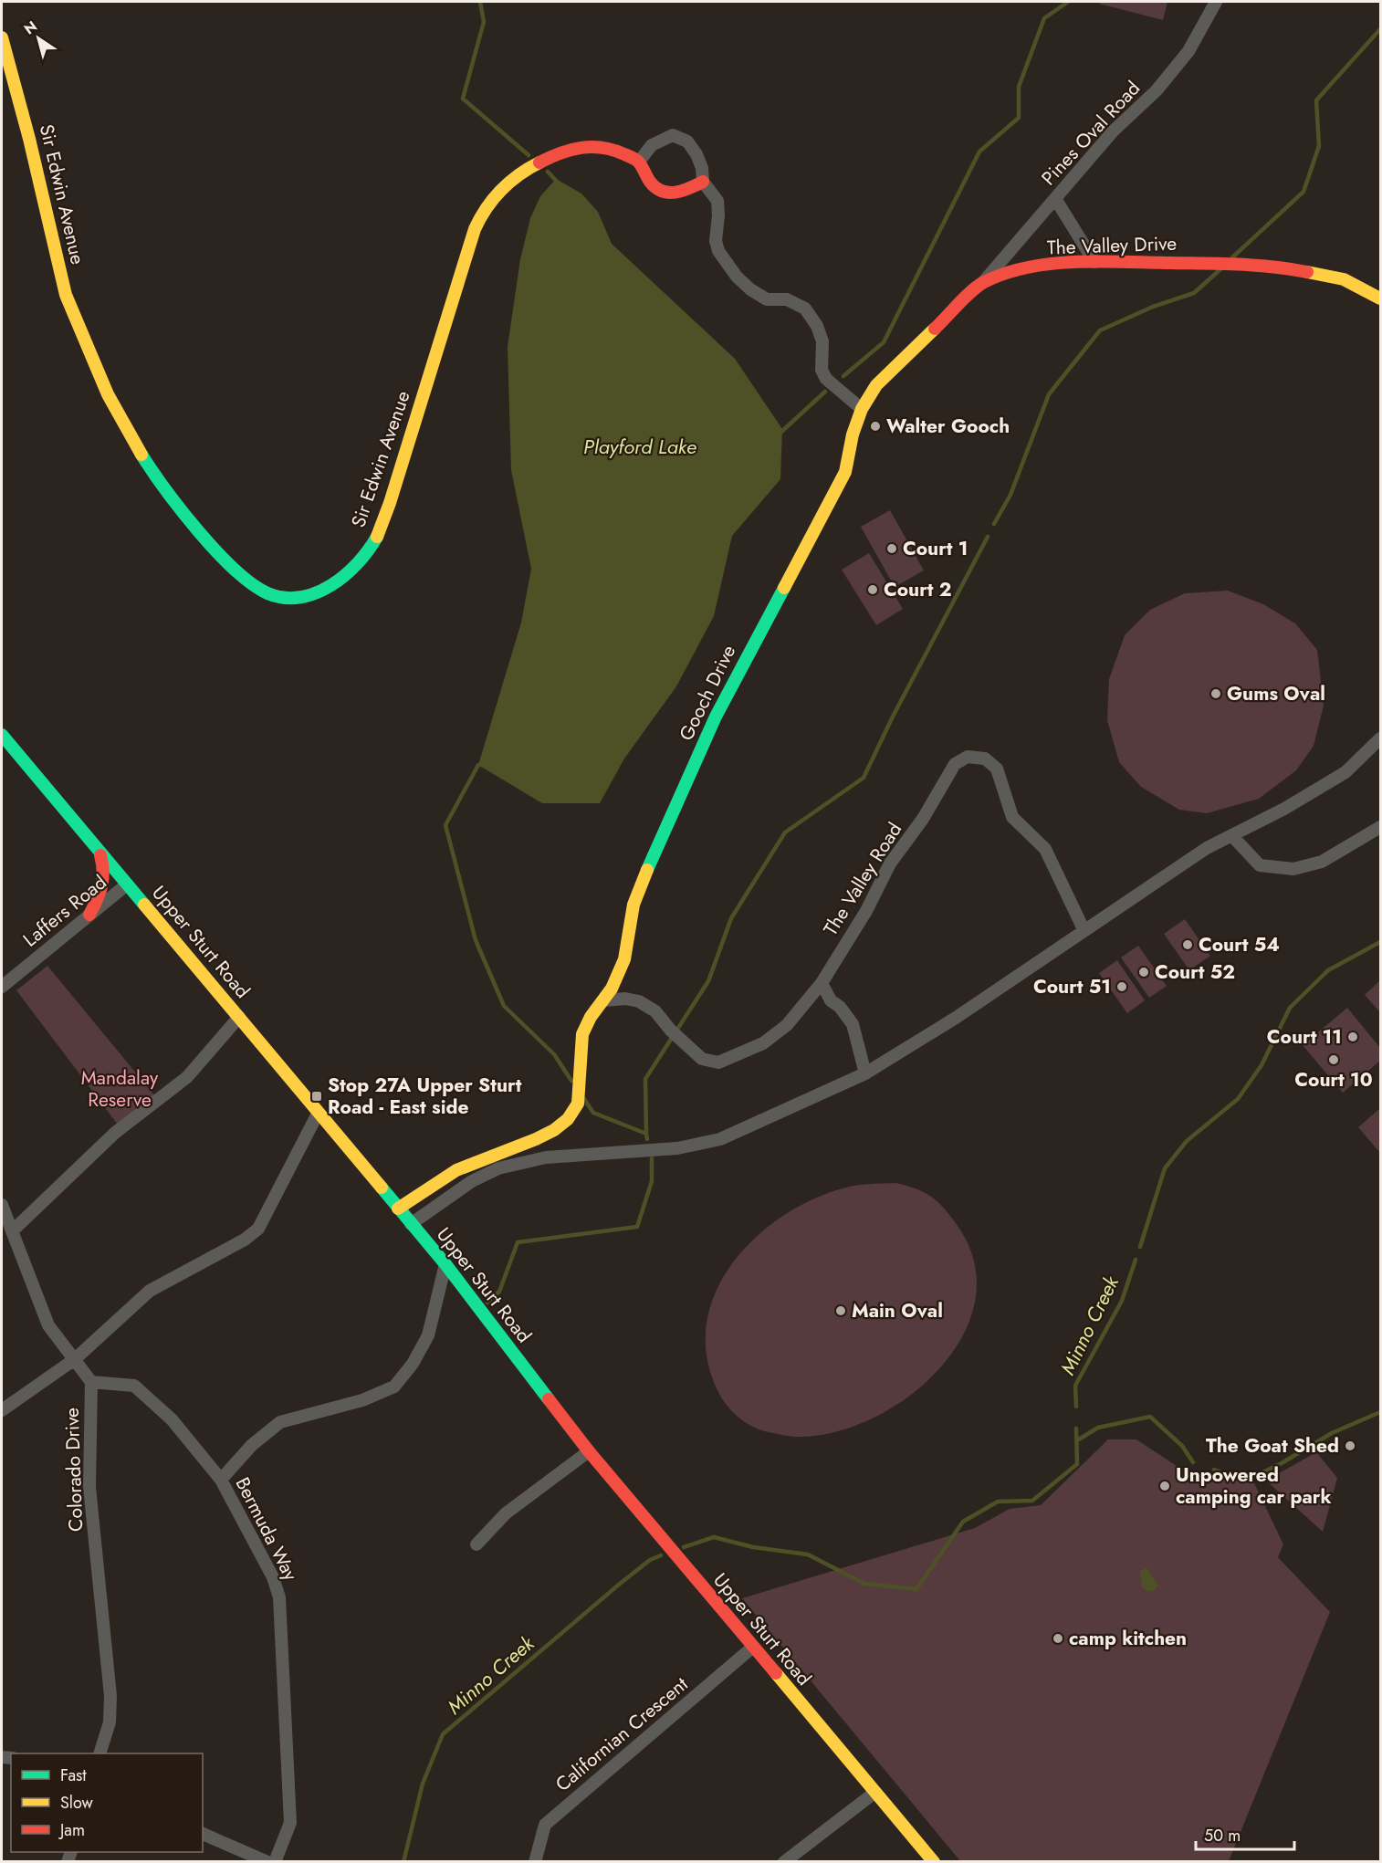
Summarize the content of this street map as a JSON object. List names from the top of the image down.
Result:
{
  "streets": {
    "street": [
      "Pines Oval Road",
      "Sir Edwin Avenue",
      "The Valley Drive",
      "Gooch Drive",
      "The Valley Road",
      "Laffers Road",
      "Upper Sturt Road",
      "Colorado Drive",
      "Bermuda Way",
      "Californian Crescent"
    ]
  },
  "crossings": [
    ["Pines Oval Road", "The Valley Drive"],
    ["The Valley Drive", "Gooch Drive"],
    ["Gooch Drive", "The Valley Road"],
    ["Gooch Drive", "Upper Sturt Road"],
    ["Laffers Road", "Upper Sturt Road"],
    ["Upper Sturt Road", "Californian Crescent"],
    ["Colorado Drive", "Bermuda Way"]
  ],
  "water": ["Playford Lake", "Minno Creek"],
  "parks": ["Mandalay Reserve"],
  "places": {
    "other": [
      "Walter Gooch",
      "Court 1",
      "Court 2",
      "Gums Oval",
      "Court 54",
      "Court 52",
      "Court 51",
      "Court 11",
      "Court 10",
      "Main Oval",
      "The Goat Shed",
      "Unpowered camping car park",
      "camp kitchen"
    ],
    "transit": ["Stop 27A Upper Sturt Road - East side"]
  },
  "legend": ["Fast", "Slow", "Jam"],
  "scale_bar": "50 m",
  "north": "top left"
}
